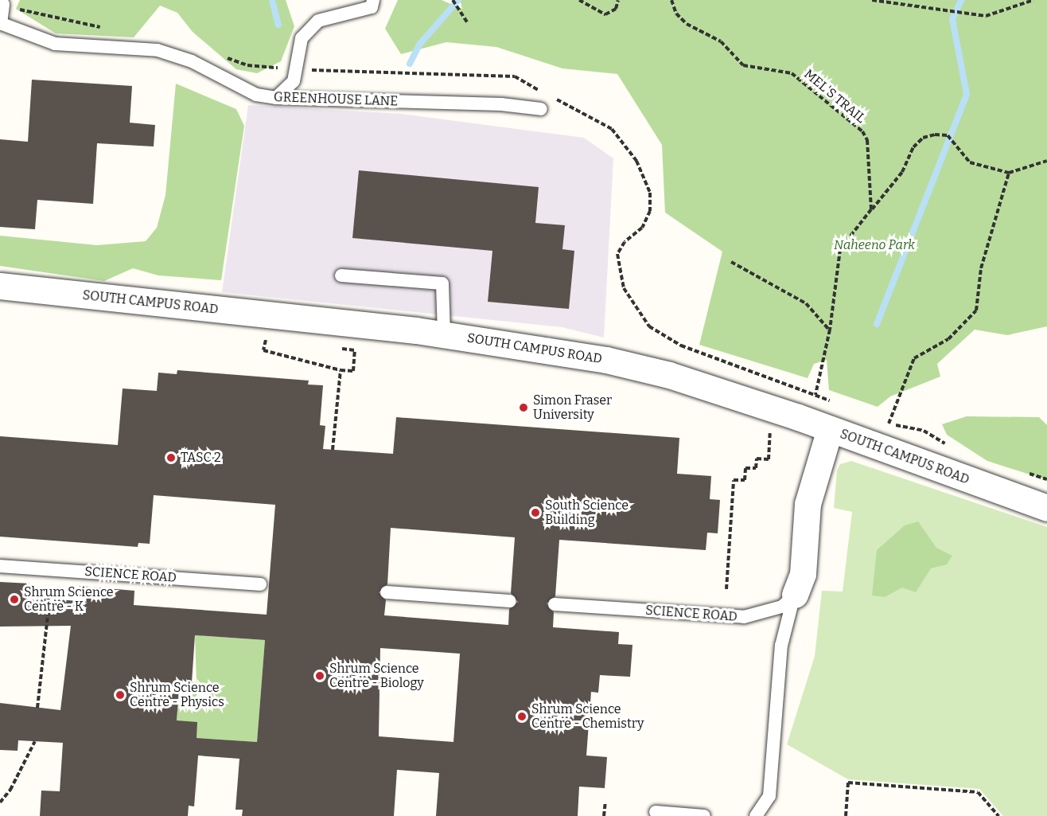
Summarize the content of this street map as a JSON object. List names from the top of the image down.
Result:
{
  "streets": {
    "street": ["SOUTH CAMPUS ROAD"],
    "lane": ["GREENHOUSE LANE", "SCIENCE ROAD"],
    "path": ["MEL'S TRAIL"]
  },
  "parks": ["Naheeno Park"],
  "places": [
    "Simon Fraser University",
    "TASC 2",
    "South Science Building",
    "Shrum Science Centre - K",
    "Shrum Science Centre - Biology",
    "Shrum Science Centre - Physics",
    "Shrum Science Centre - Chemistry"
  ]
}
